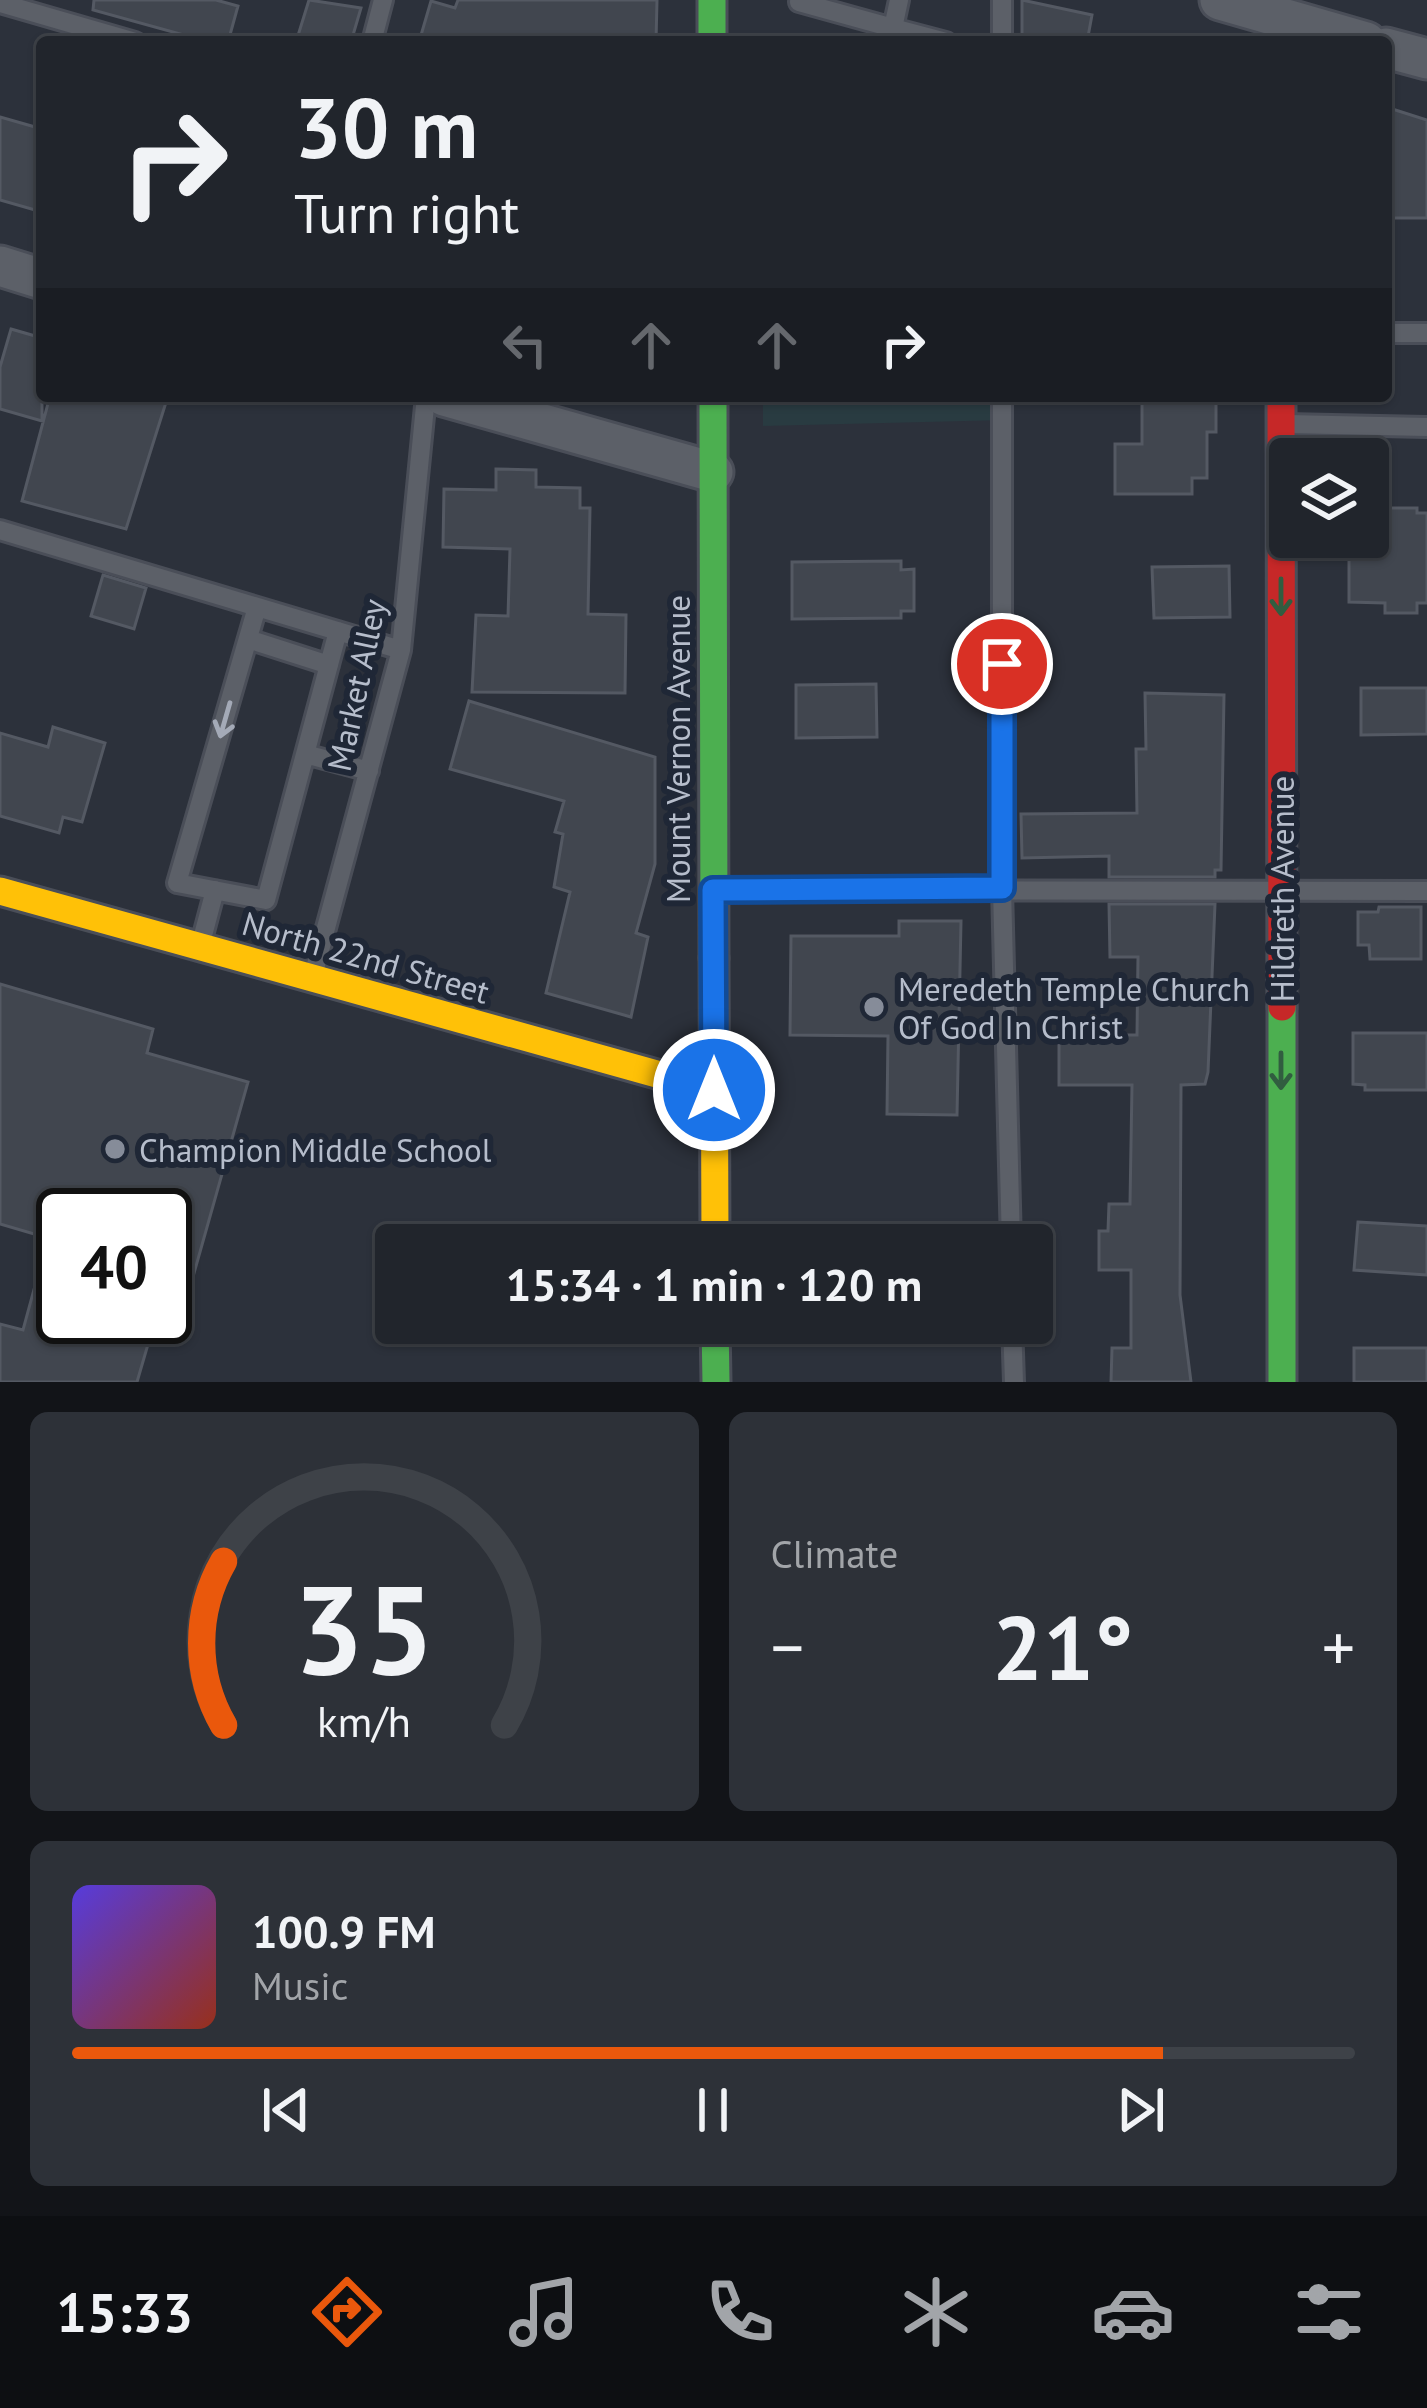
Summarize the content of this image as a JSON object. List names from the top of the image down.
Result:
{
  "streets": {
    "street": ["Mount Vernon Avenue", "Hildreth Avenue", "North 22nd Street"],
    "lane": ["Market Alley"]
  },
  "crossings": [
    ["Market Alley", "North 22nd Street"],
    ["Mount Vernon Avenue", "North 22nd Street"]
  ],
  "one_way": ["Hildreth Avenue"],
  "places": ["Meredeth Temple Church Of God In Christ", "Champion Middle School"],
  "page": {
    "turn": ["30 m", "Turn right"],
    "limit": "40",
    "trip": "15:34 · 1 min · 120 m",
    "tile": "Climate",
    "heat": ["−", "21°", "+"],
    "song": ["100.9 FM", "Music"],
    "tabs": "15:33",
    "gauge": ["35", "km/h"]
  }
}
